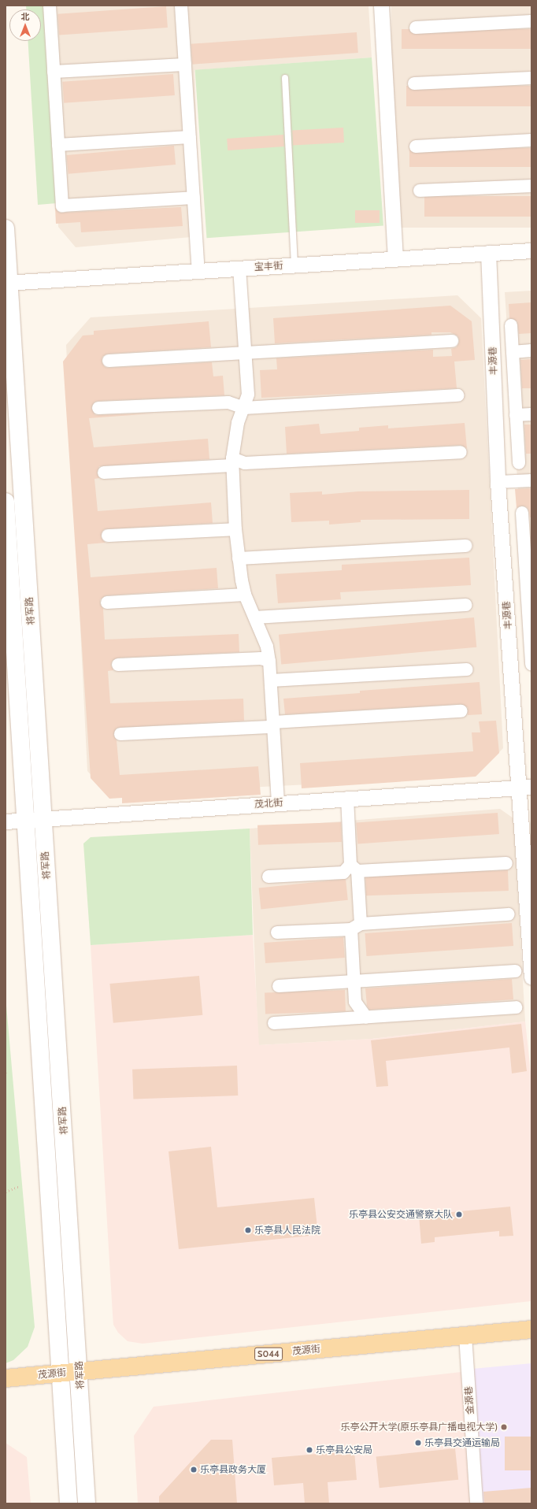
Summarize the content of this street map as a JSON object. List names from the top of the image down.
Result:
{
  "streets": {
    "main road": ["将军路", "茂源街", "S044"],
    "street": [
      "宝丰街",
      "丰源巷",
      "茂北街",
      "金源巷"
    ]
  },
  "crossings": [
    ["宝丰街", "丰源巷"],
    ["宝丰街", "将军路"],
    ["丰源巷", "茂北街"],
    ["将军路", "茂北街"],
    ["将军路", "茂源街"],
    ["茂源街", "金源巷"]
  ],
  "places": [
    "乐亭县公安交通警察大队",
    "乐亭县人民法院",
    "乐亭公开大学(原乐亭县广播电视大学)",
    "乐亭县交通运输局",
    "乐亭县公安局",
    "乐亭县政务大厦"
  ],
  "north": "top"
}
